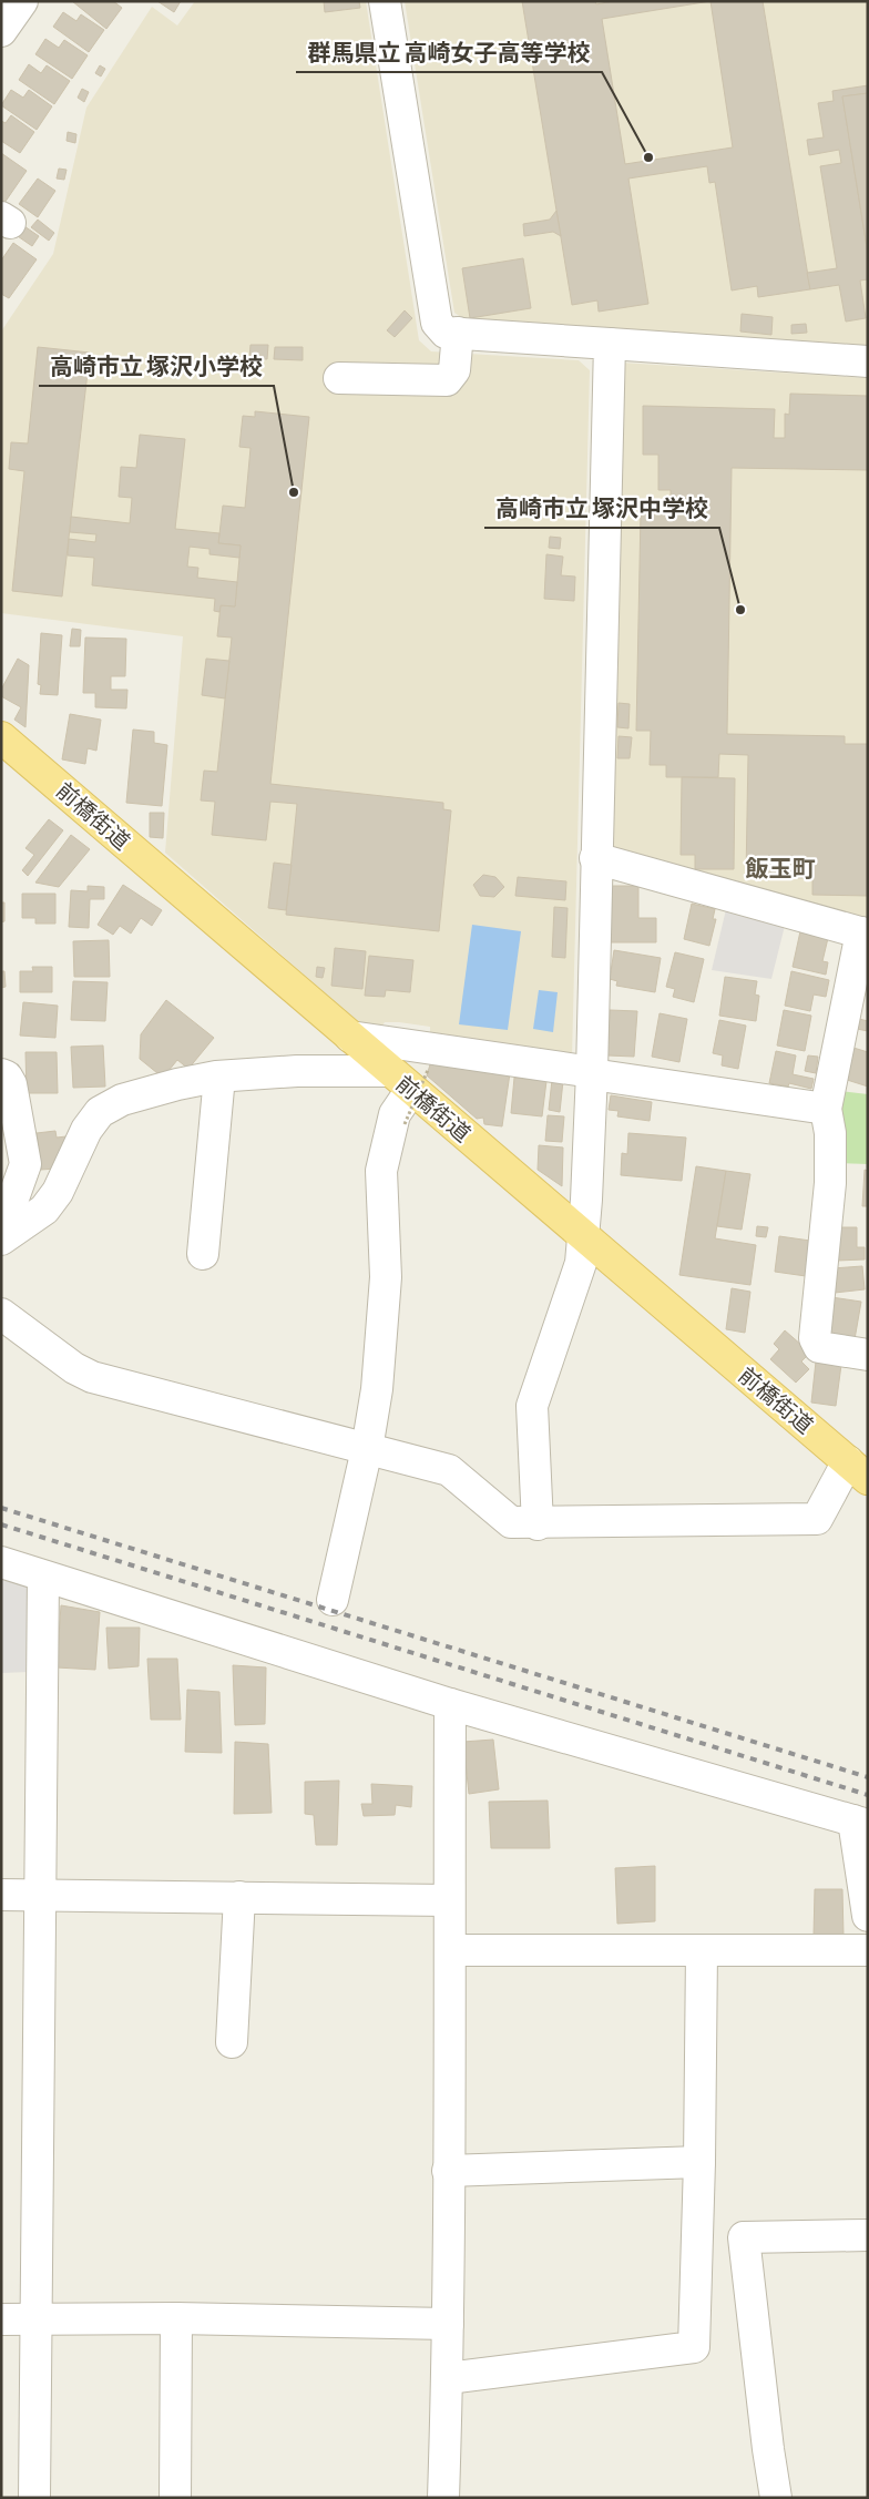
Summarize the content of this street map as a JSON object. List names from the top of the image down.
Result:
{
  "streets": {
    "main road": ["前橋街道"]
  },
  "districts": ["飯玉町"],
  "places": ["群馬県立 高崎女子高等学校", "高崎市立 塚沢小学校", "高崎市立 塚沢中学校"]
}
